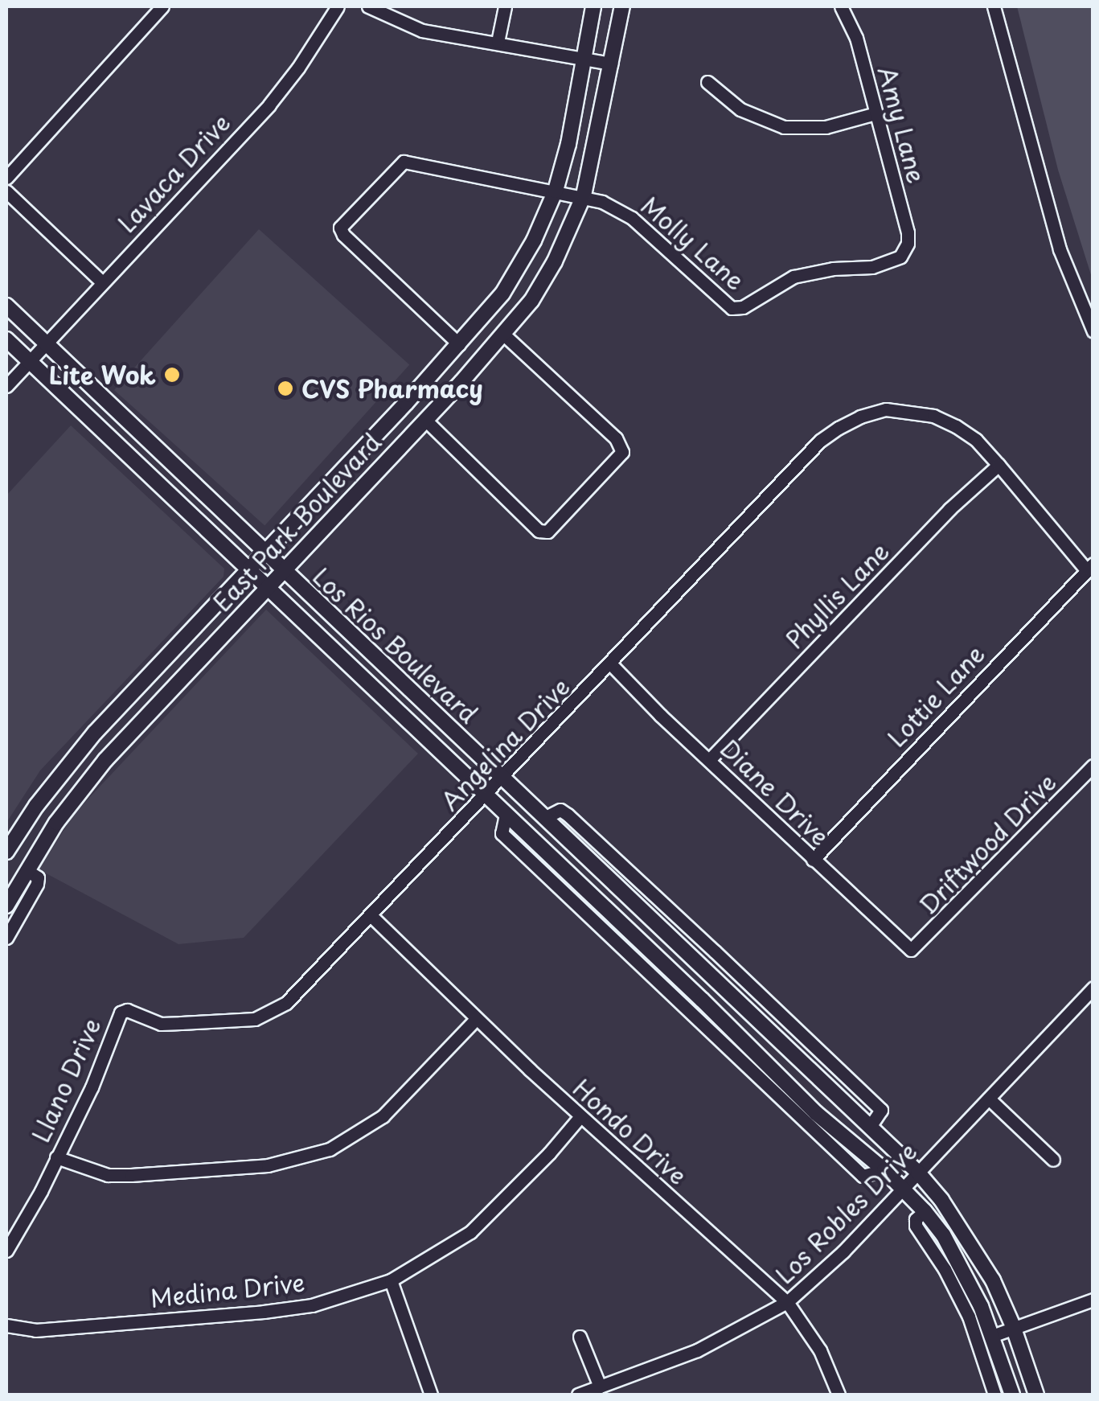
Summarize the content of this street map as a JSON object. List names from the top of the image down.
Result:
{
  "streets": {
    "main road": ["East Park Boulevard", "Los Rios Boulevard"],
    "street": [
      "Amy Lane",
      "Lavaca Drive",
      "Molly Lane",
      "Phyllis Lane",
      "Lottie Lane",
      "Angelina Drive",
      "Diane Drive",
      "Driftwood Drive",
      "Llano Drive",
      "Hondo Drive",
      "Los Robles Drive",
      "Medina Drive"
    ]
  },
  "crossings": [
    ["Amy Lane", "Molly Lane"],
    ["Lavaca Drive", "Los Rios Boulevard"],
    ["Molly Lane", "East Park Boulevard"],
    ["East Park Boulevard", "Los Rios Boulevard"],
    ["Phyllis Lane", "Angelina Drive"],
    ["Phyllis Lane", "Diane Drive"],
    ["Los Rios Boulevard", "Angelina Drive"],
    ["Los Rios Boulevard", "Los Robles Drive"],
    ["Lottie Lane", "Diane Drive"],
    ["Angelina Drive", "Diane Drive"],
    ["Angelina Drive", "Llano Drive"],
    ["Angelina Drive", "Hondo Drive"],
    ["Diane Drive", "Driftwood Drive"],
    ["Hondo Drive", "Los Robles Drive"],
    ["Hondo Drive", "Medina Drive"]
  ],
  "places": ["Lite Wok", "CVS Pharmacy"]
}
